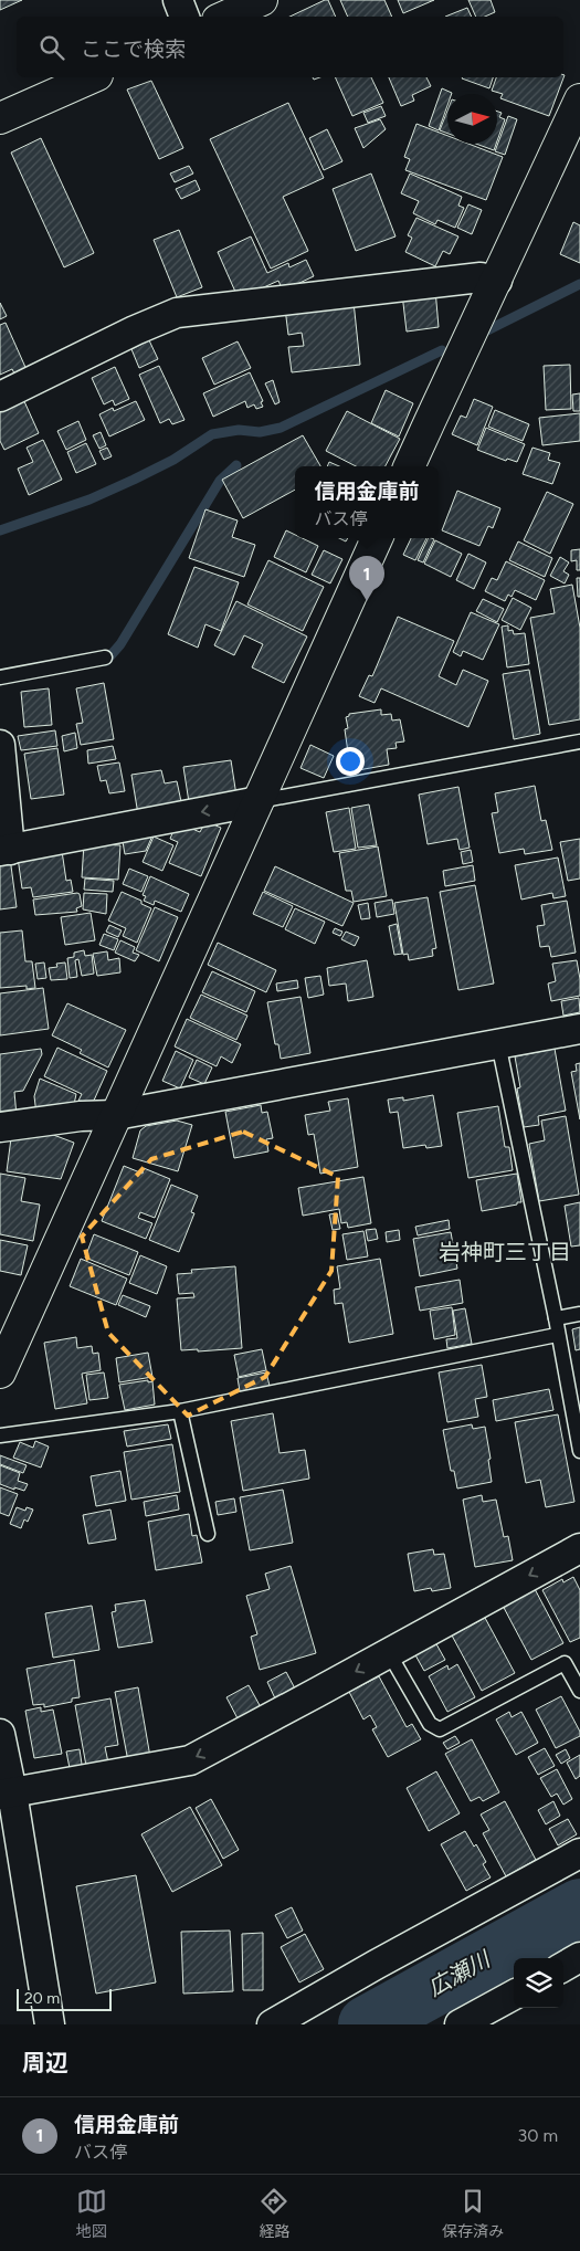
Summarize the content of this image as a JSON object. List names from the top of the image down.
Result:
{
  "districts": ["岩神町三丁目"],
  "water": ["広瀬川"],
  "scale_bar": "20 m",
  "north": "right",
  "page": {
    "search": "ここで検索",
    "popup": ["信用金庫前", "バス停"],
    "pins": "1",
    "scale": "20 m",
    "heading": "周辺",
    "list": [
      {
        "mark": "1",
        "name": "信用金庫前",
        "note": "バス停",
        "value": "30 m"
      }
    ],
    "nav": ["地図", "経路", "保存済み"]
  }
}
